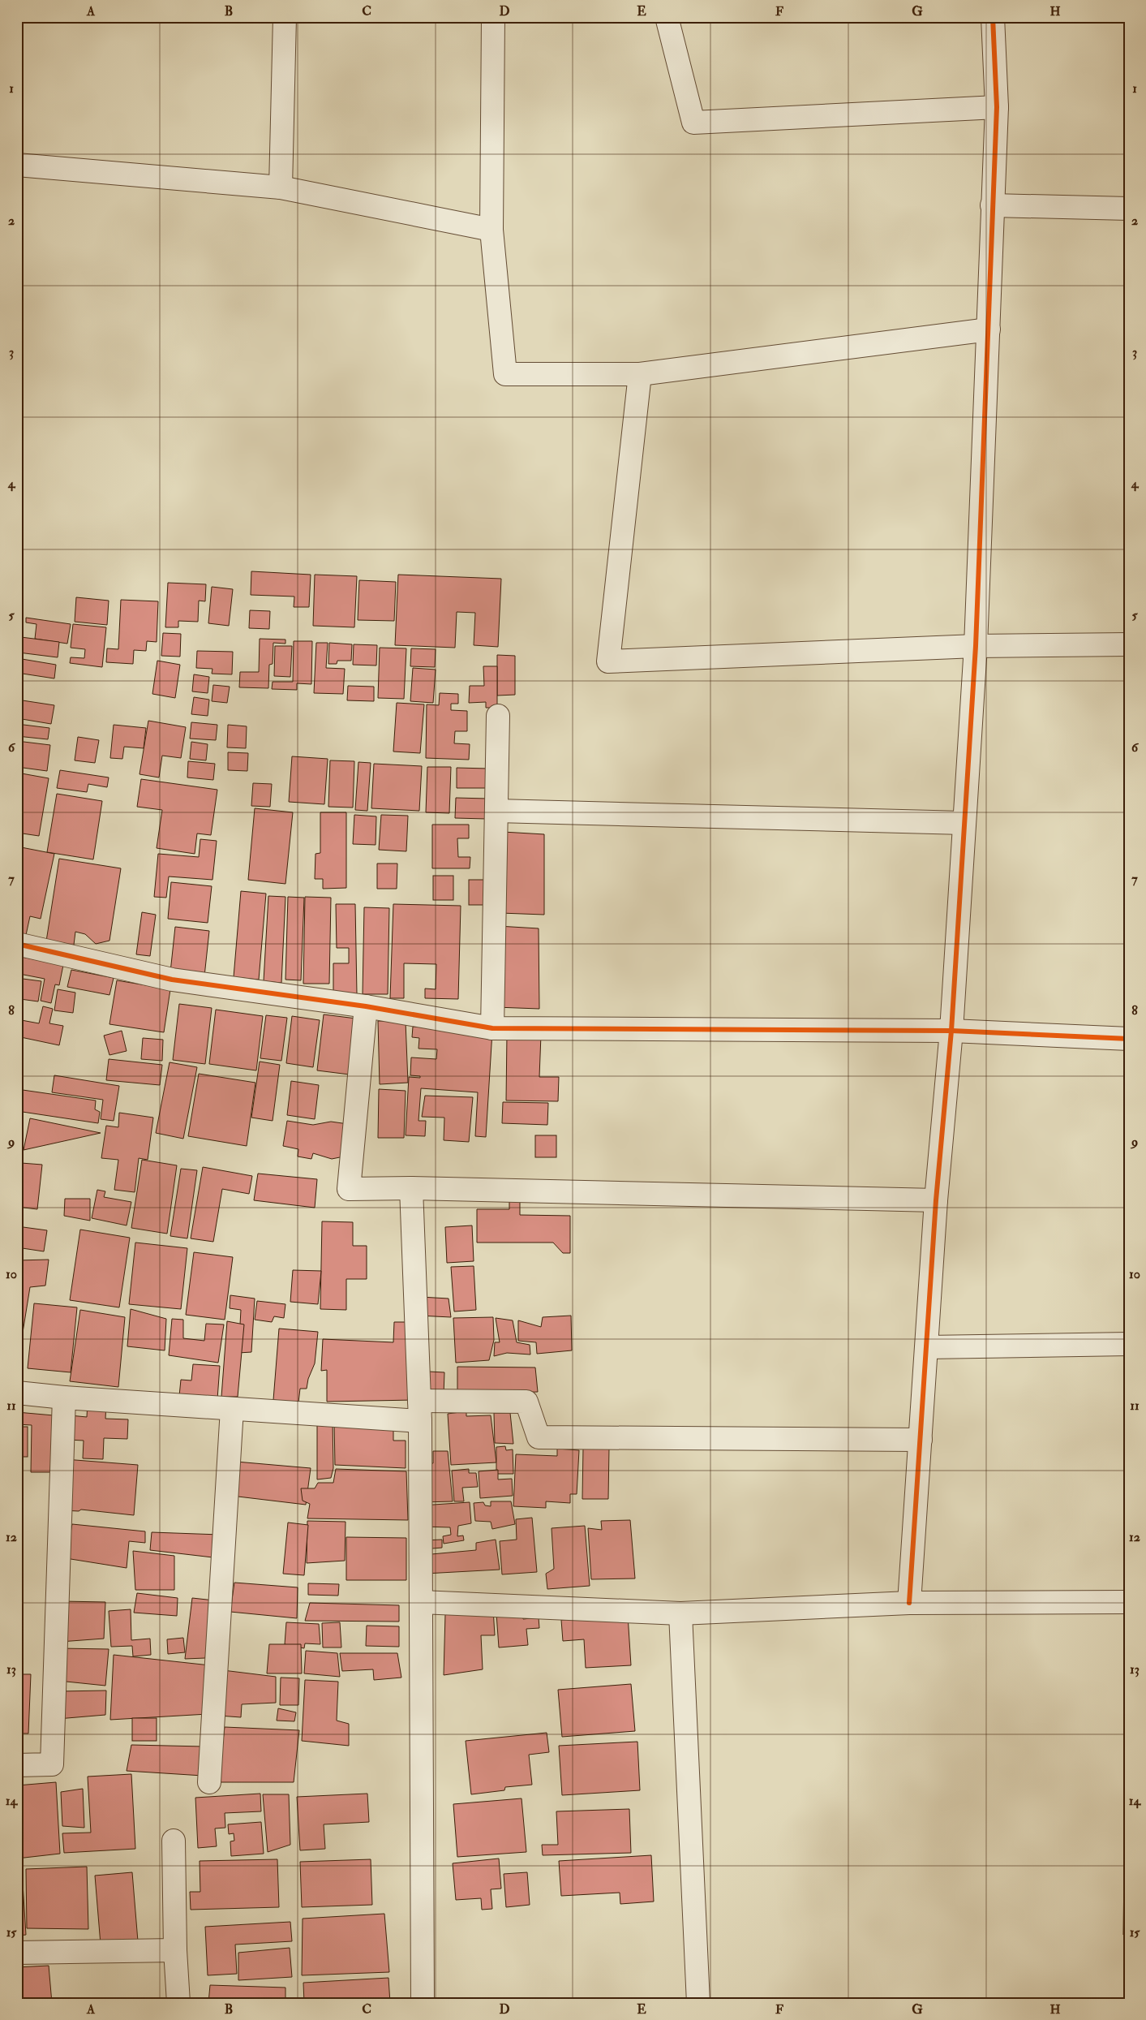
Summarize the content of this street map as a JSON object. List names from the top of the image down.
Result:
{
  "grid": {
    "columns": [
      "A",
      "B",
      "C",
      "D",
      "E",
      "F",
      "G",
      "H"
    ],
    "rows": [
      "1",
      "2",
      "3",
      "4",
      "5",
      "6",
      "7",
      "8",
      "9",
      "10",
      "11",
      "12",
      "13",
      "14",
      "15"
    ]
  }
}
